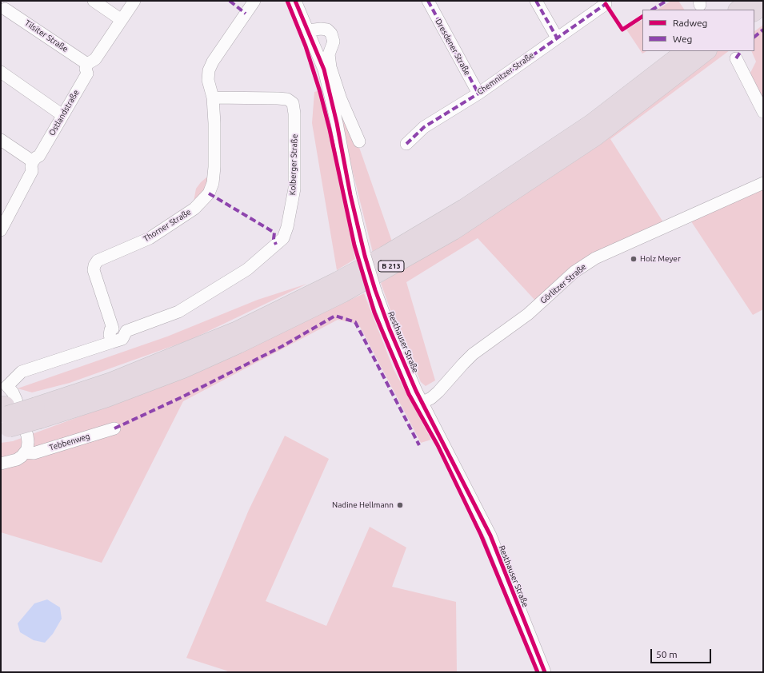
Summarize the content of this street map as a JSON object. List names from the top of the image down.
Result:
{
  "streets": {
    "highway": ["B 213"],
    "street": [
      "Tilsiter Straße",
      "Dresdener Straße",
      "Chemnitzer Straße",
      "Ostlandstraße",
      "Kolberger Straße",
      "Thorner Straße",
      "Görlitzer Straße",
      "Resthauser Straße",
      "Tebbenweg"
    ]
  },
  "crossings": [
    ["Tilsiter Straße", "Ostlandstraße"],
    ["Dresdener Straße", "Chemnitzer Straße"],
    ["Kolberger Straße", "Thorner Straße"],
    ["Görlitzer Straße", "Resthauser Straße"]
  ],
  "places": ["Holz Meyer", "Nadine Hellmann"],
  "legend": ["Radweg", "Weg"],
  "scale_bar": "50 m"
}
